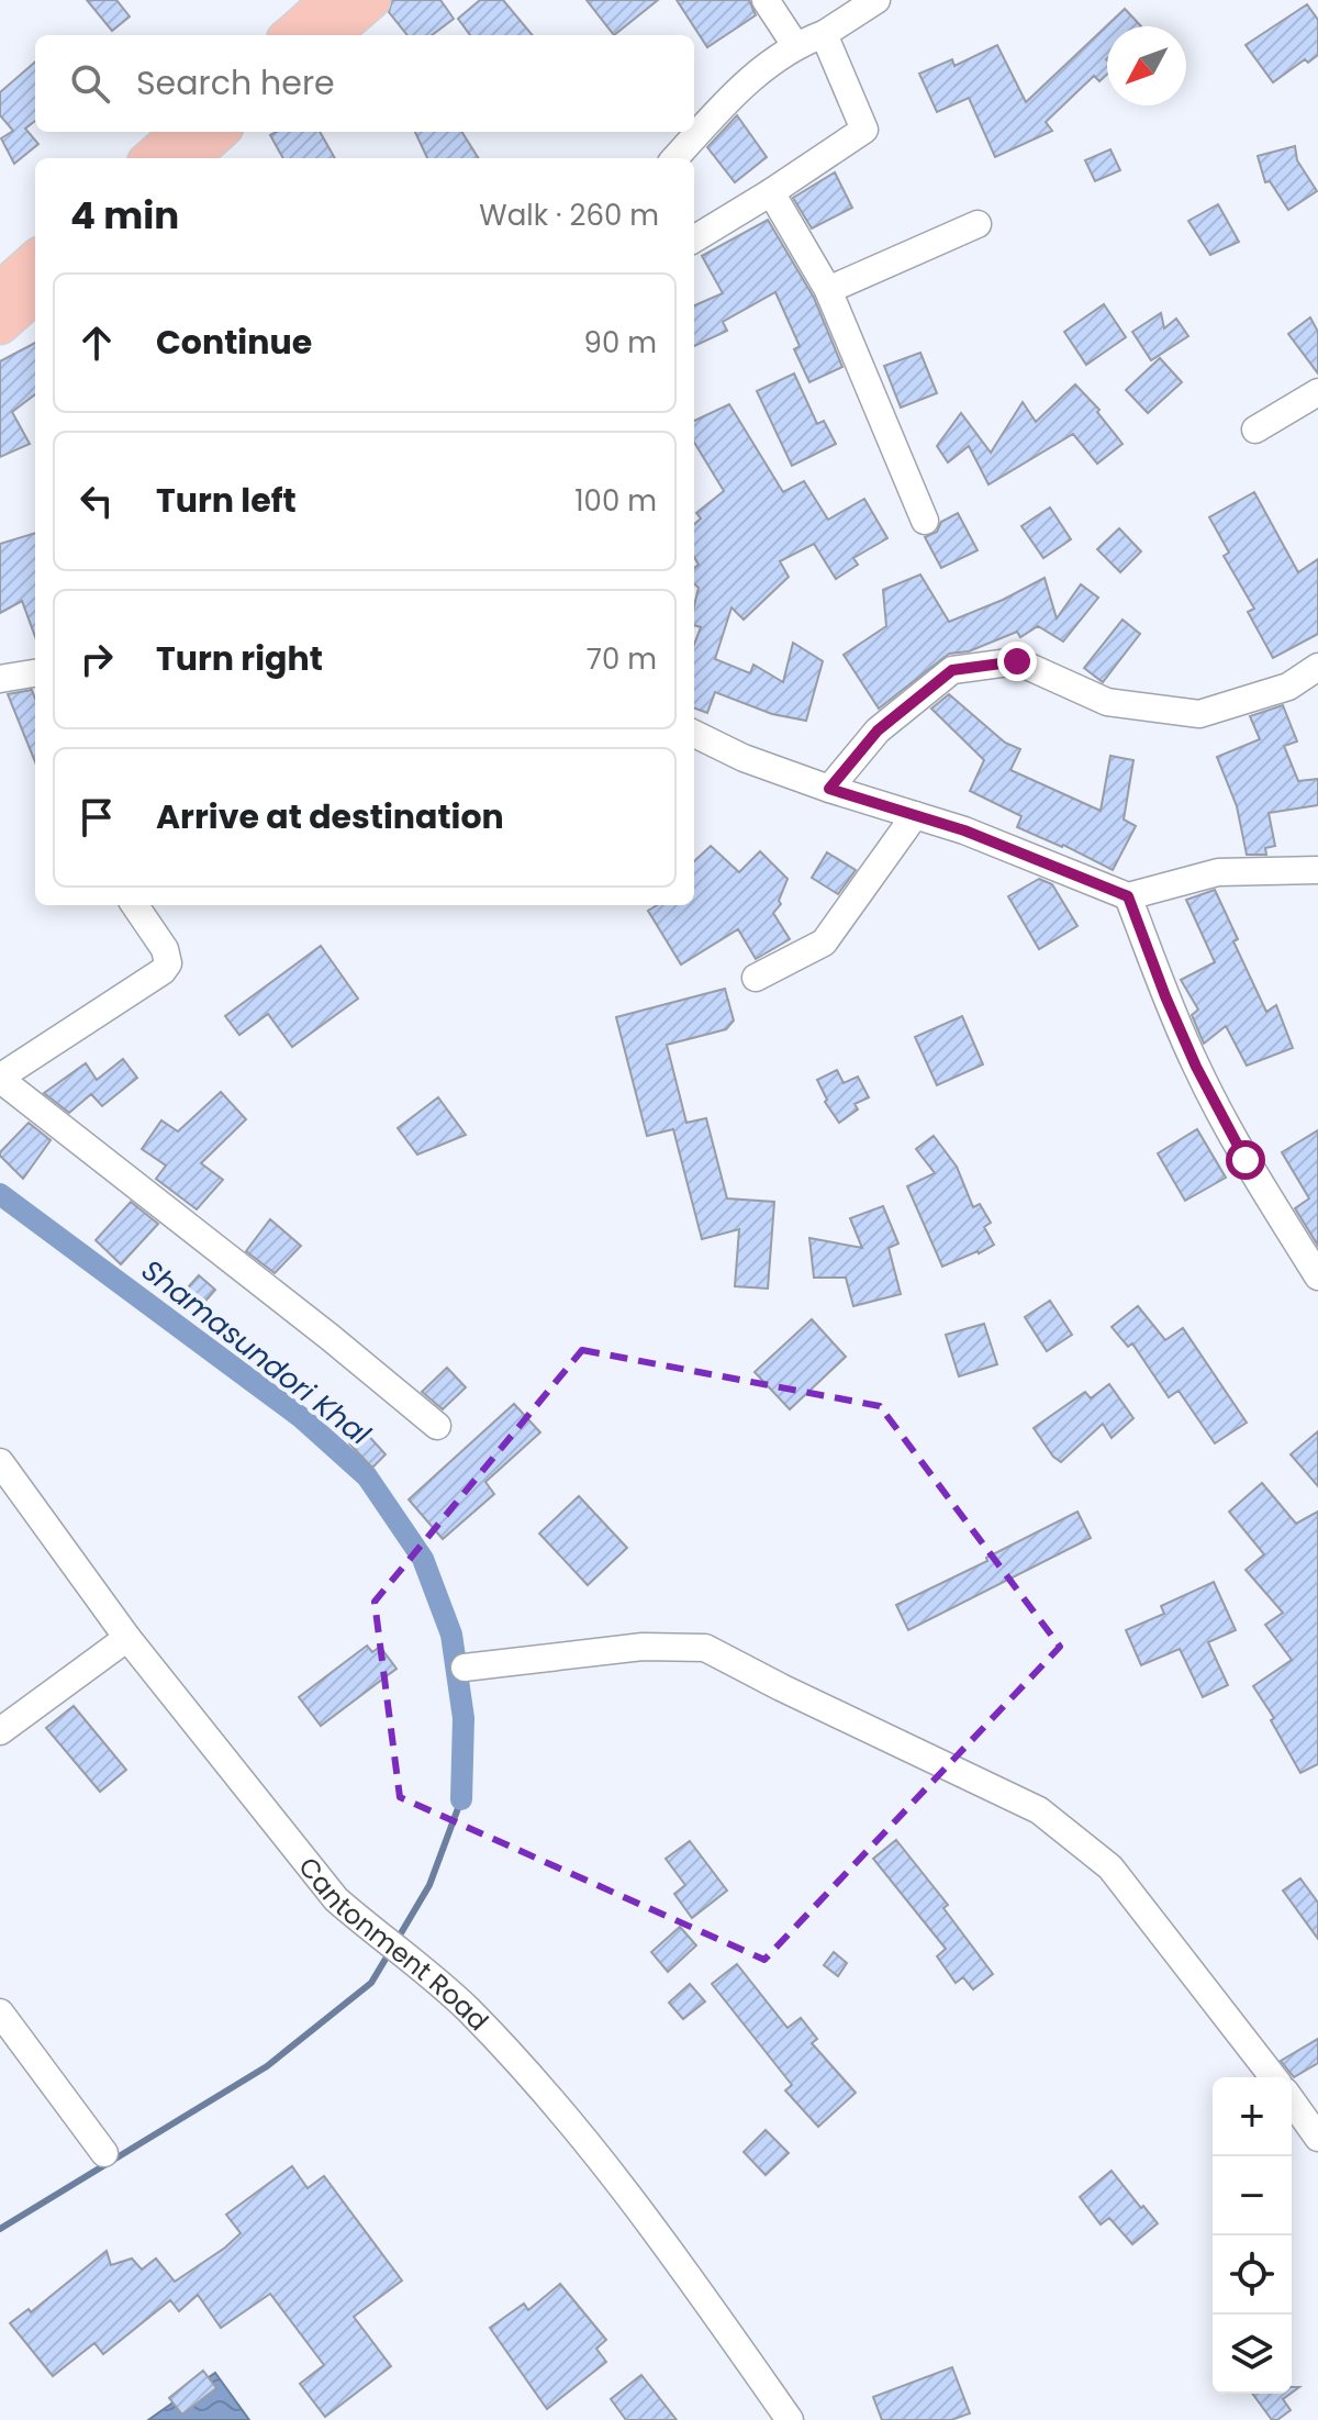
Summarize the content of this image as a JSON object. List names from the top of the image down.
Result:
{
  "streets": {
    "street": ["Cantonment Road"]
  },
  "water": ["Shamasundori Khal"],
  "north": "bottom left",
  "page": {
    "search": "Search here",
    "heading": ["4 min", "Walk · 260 m"],
    "list": [
      ["Continue", "90 m"],
      ["Turn left", "100 m"],
      ["Turn right", "70 m"],
      "Arrive at destination"
    ],
    "map_buttons": ["+", "−"]
  }
}
